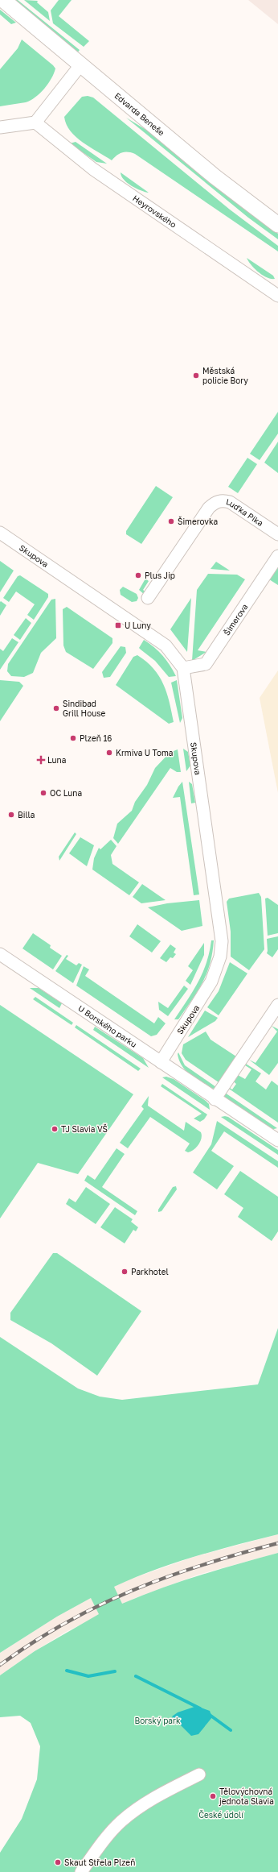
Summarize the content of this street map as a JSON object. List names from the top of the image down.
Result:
{
  "streets": {
    "street": [
      "Edvarda Beneše",
      "Heyrovského",
      "Luďka Pika",
      "Skupova",
      "Šimerova",
      "U Borského parku"
    ]
  },
  "crossings": [
    ["Skupova", "Šimerova"],
    ["Skupova", "U Borského parku"]
  ],
  "parks": ["Borský park", "České údolí"],
  "places": {
    "other": [
      "Městská policie Bory",
      "Šimerovka",
      "Plus Jip",
      "Sindibad Grill House",
      "Plzeň 16",
      "Krmiva U Toma",
      "OC Luna",
      "Billa",
      "TJ Slavia VŠ",
      "Parkhotel",
      "Tělovýchovná jednota Slavia",
      "Skaut Střela Plzeň"
    ],
    "transit": ["U Luny"],
    "health": ["Luna"]
  }
}
